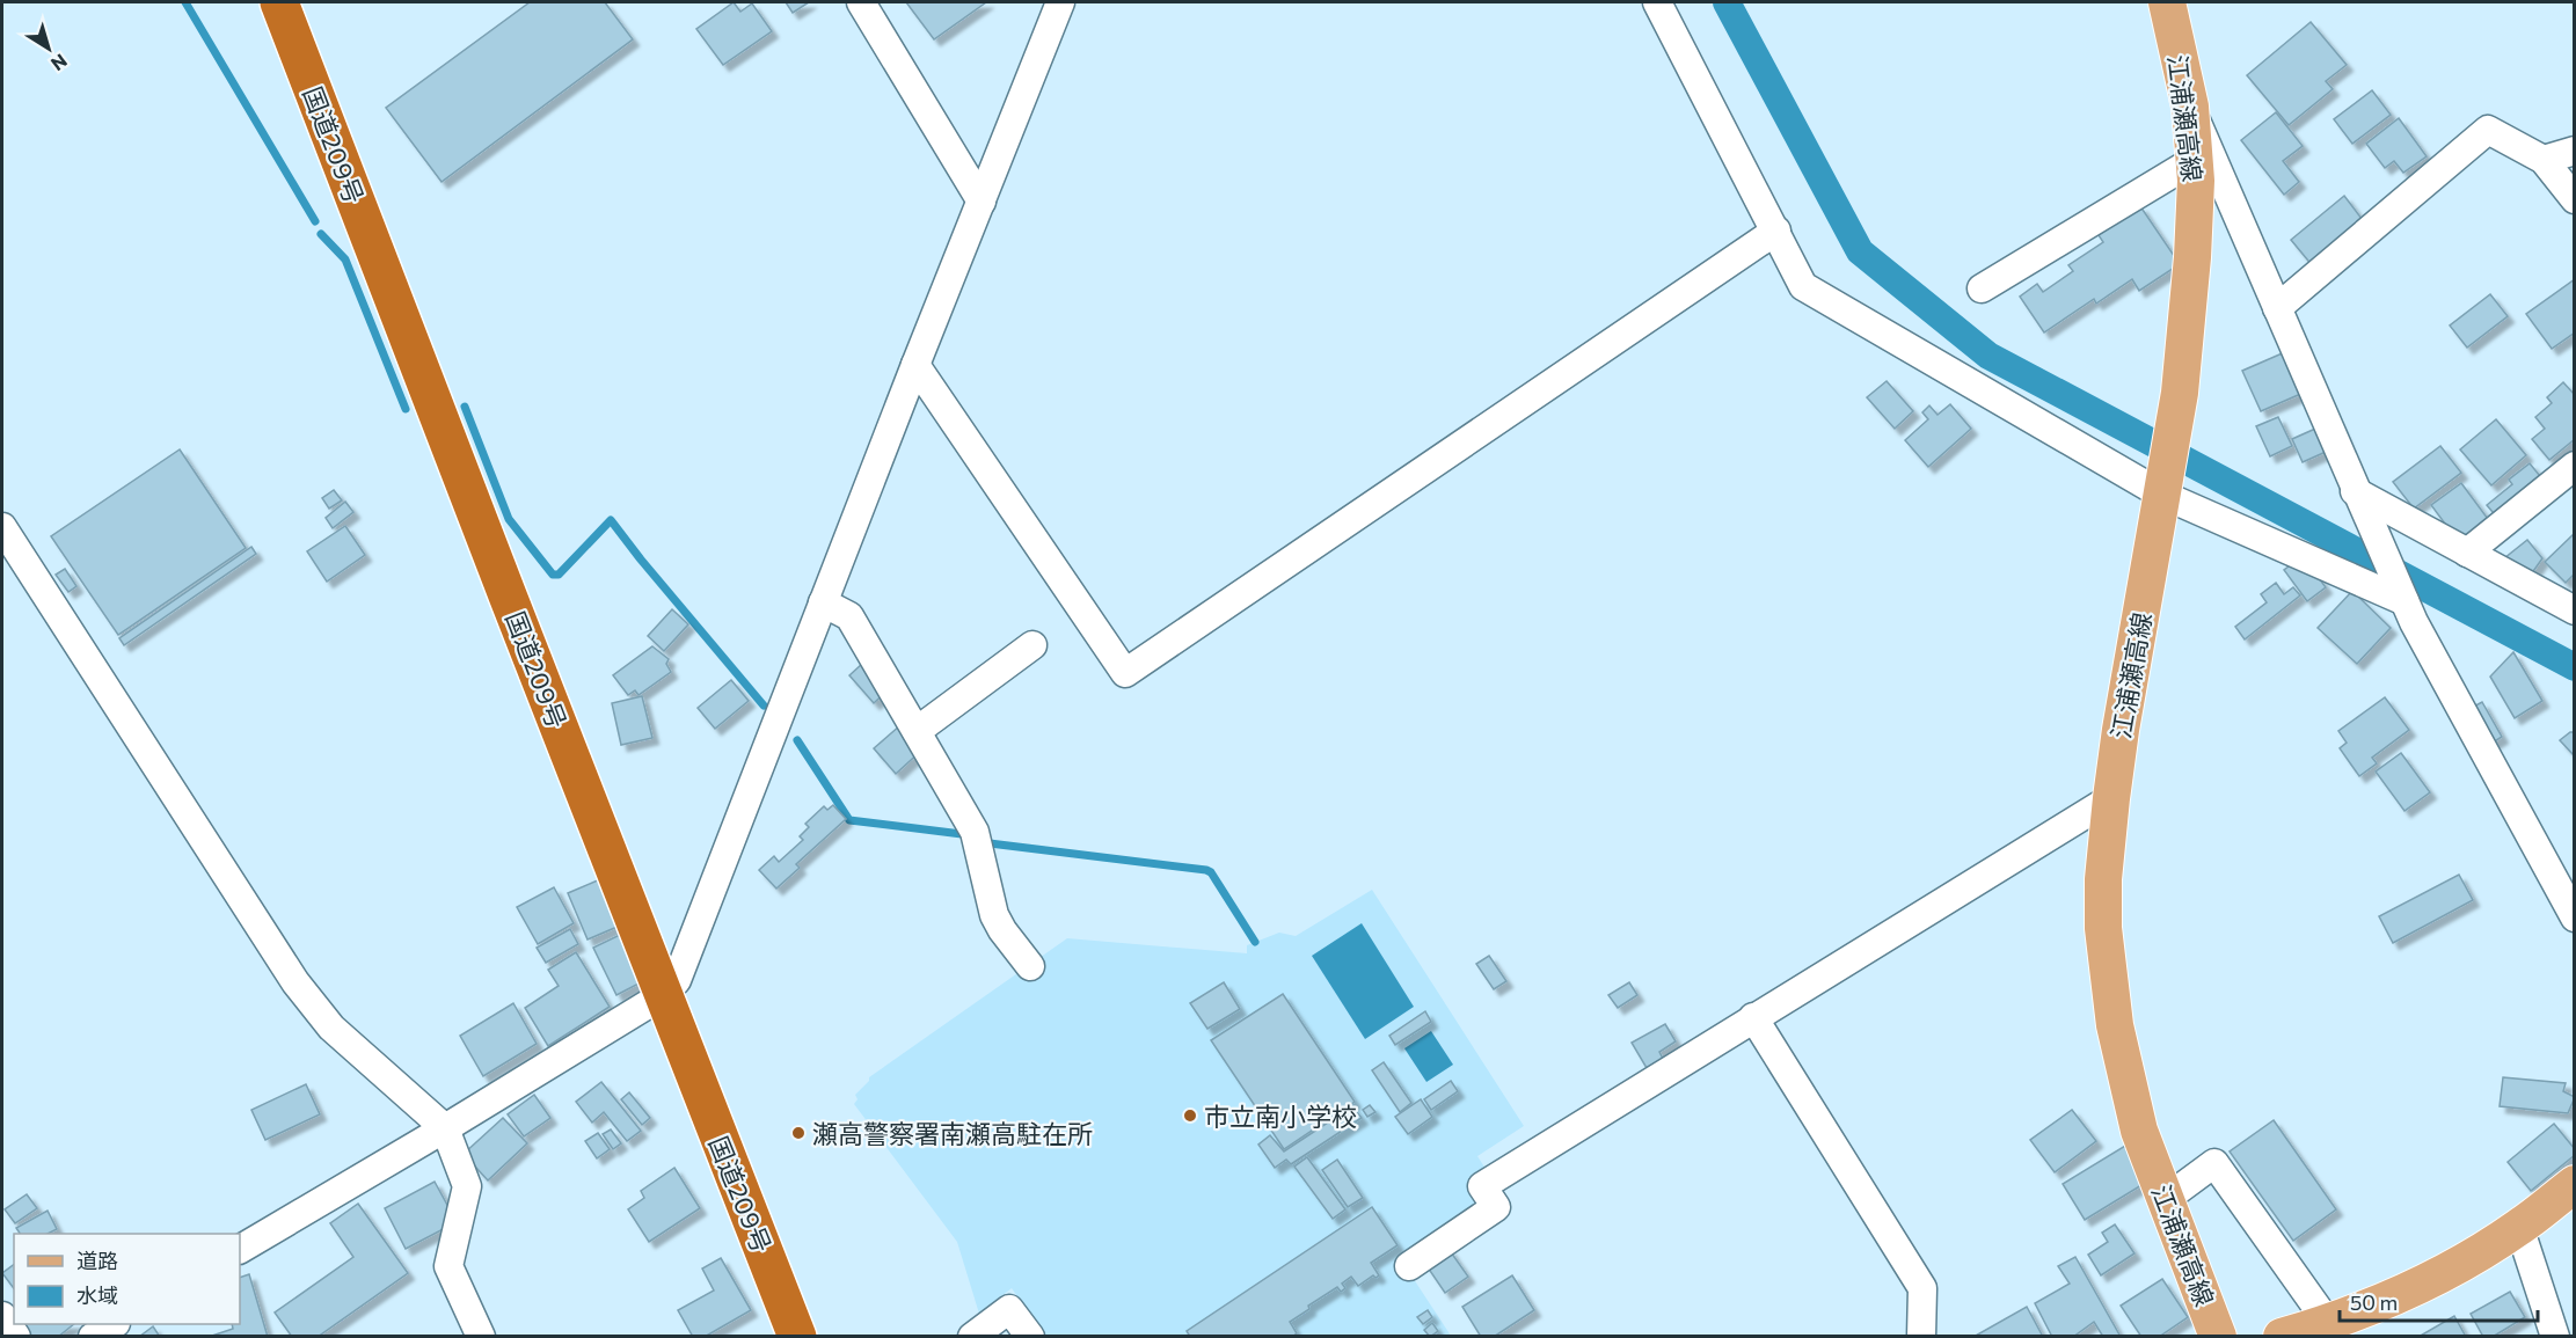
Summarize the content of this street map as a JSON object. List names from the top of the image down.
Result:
{
  "streets": {
    "highway": ["国道209号"],
    "main road": ["江浦瀬高線"]
  },
  "places": ["市立南小学校", "瀬高警察署南瀬高駐在所"],
  "legend": ["道路", "水域"],
  "scale_bar": "50 m",
  "north": "bottom right"
}
